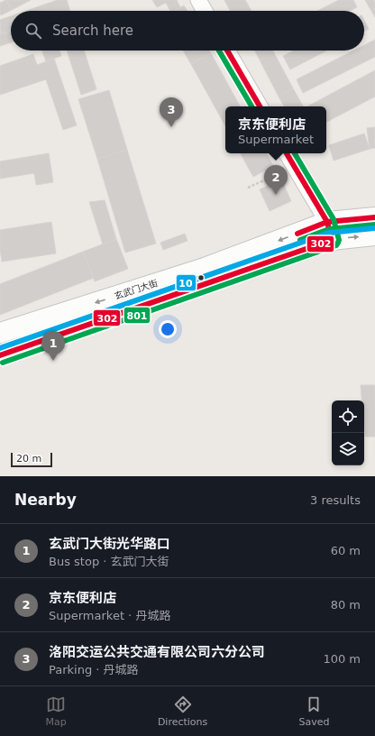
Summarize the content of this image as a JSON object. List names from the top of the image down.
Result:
{
  "streets": {
    "main road": ["玄武门大街"]
  },
  "lines": ["transit line 302", "transit line 801", "transit line 10"],
  "scale_bar": "20 m",
  "page": {
    "search": "Search here",
    "pins": ["3", "2", "1"],
    "popup": ["京东便利店", "Supermarket"],
    "scale": "20 m",
    "heading": ["Nearby", "3 results"],
    "list": [
      {
        "mark": "1",
        "name": "玄武门大街光华路口",
        "note": "Bus stop · 玄武门大街",
        "value": "60 m"
      },
      {
        "mark": "2",
        "name": "京东便利店",
        "note": "Supermarket · 丹城路",
        "value": "80 m"
      },
      {
        "mark": "3",
        "name": "洛阳交运公共交通有限公司六分公司",
        "note": "Parking · 丹城路",
        "value": "100 m"
      }
    ],
    "nav": ["Map", "Directions", "Saved"]
  }
}
